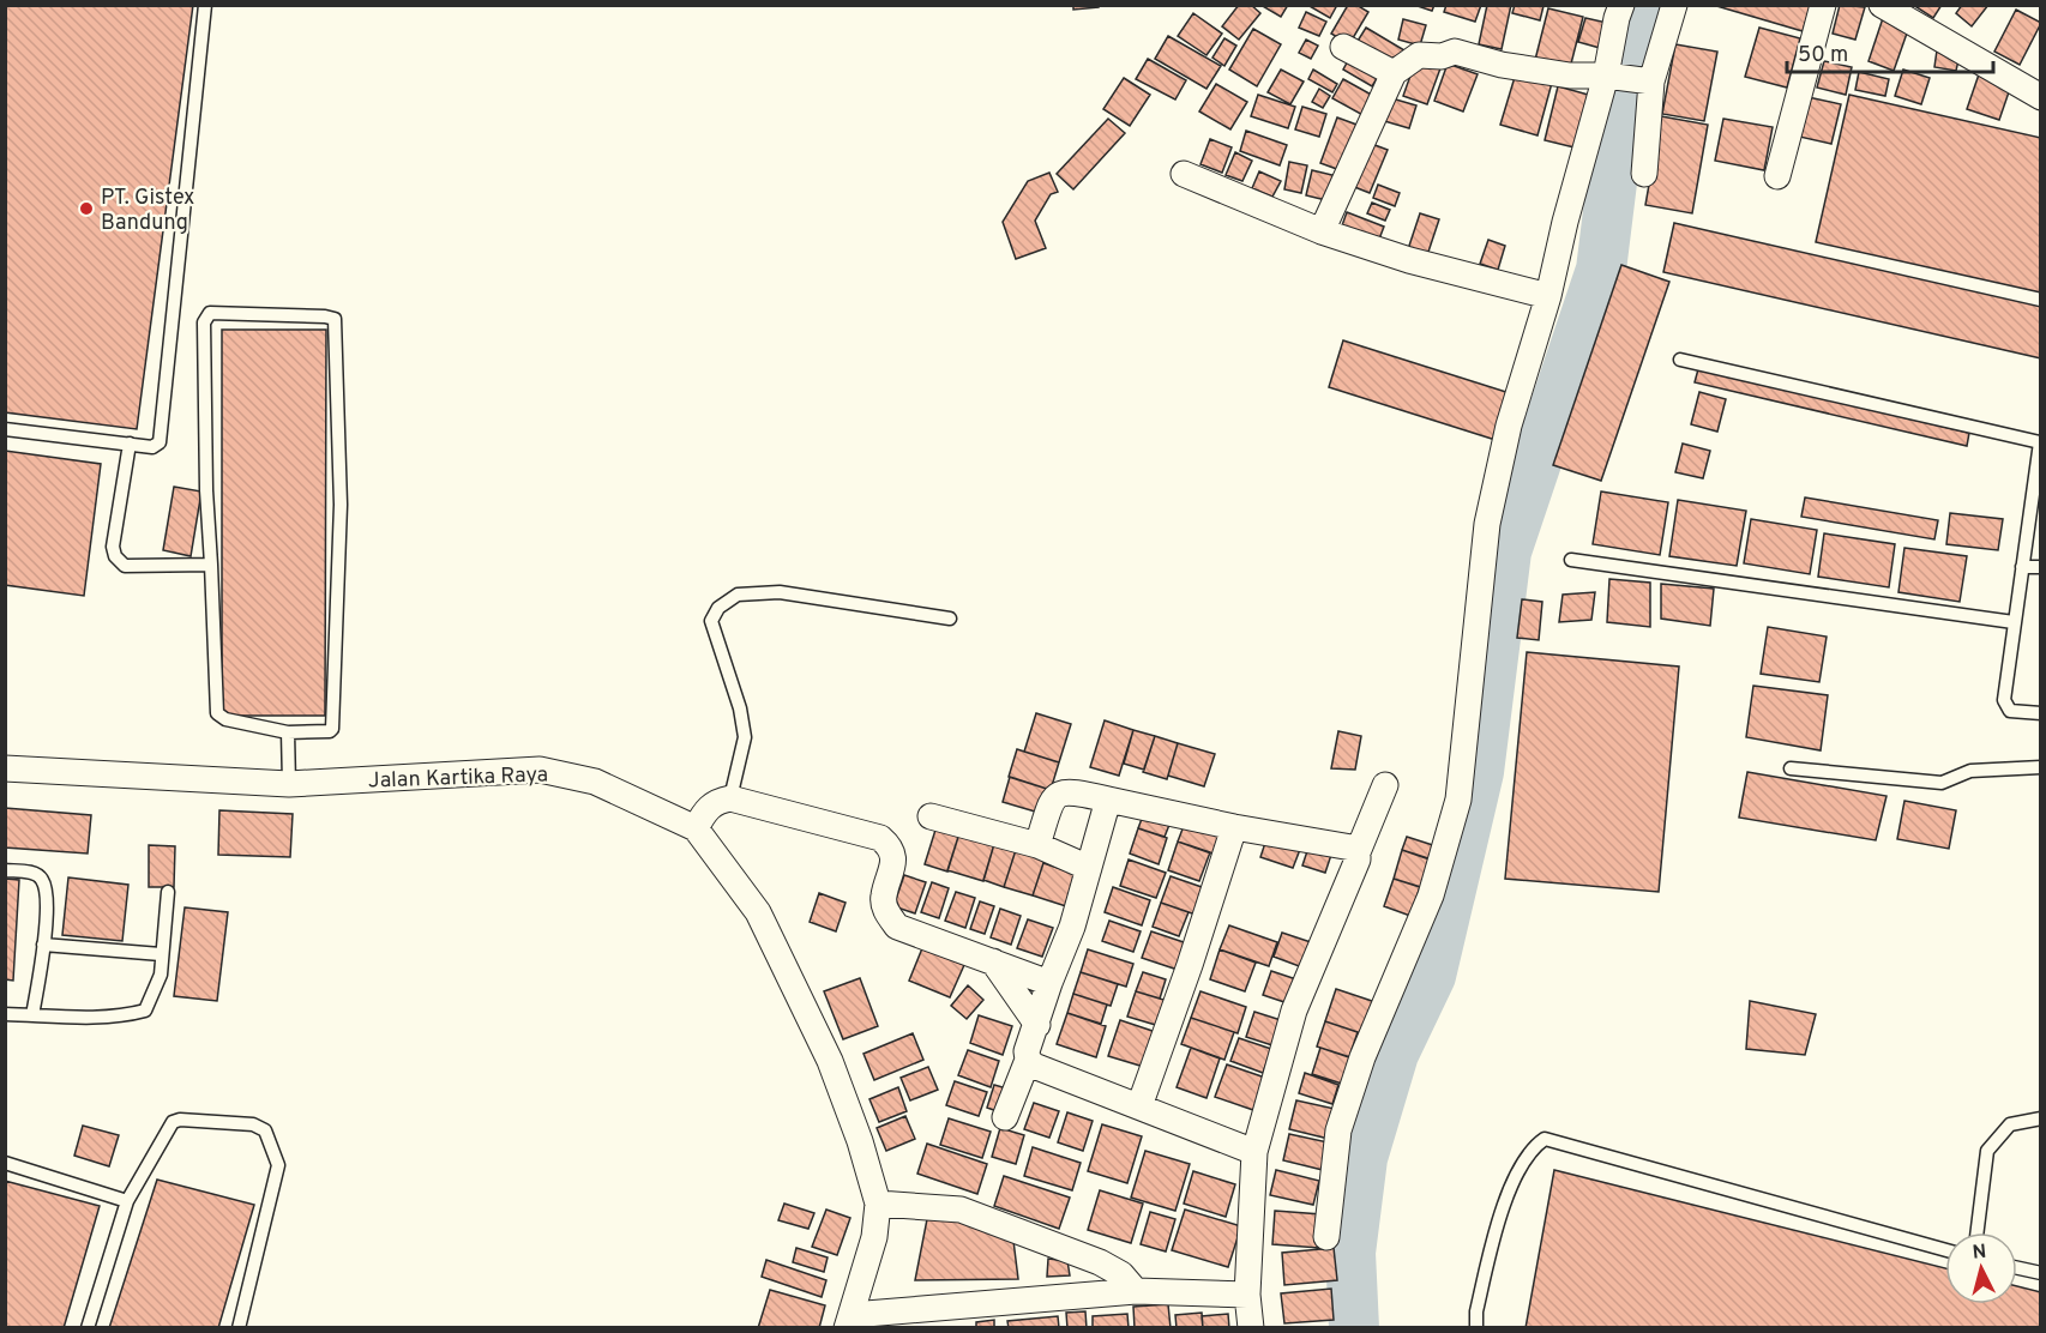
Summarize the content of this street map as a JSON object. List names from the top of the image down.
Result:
{
  "streets": {
    "street": ["Jalan Kartika Raya"]
  },
  "places": ["PT. Gistex Bandung"],
  "scale_bar": "50 m",
  "north": "top"
}
